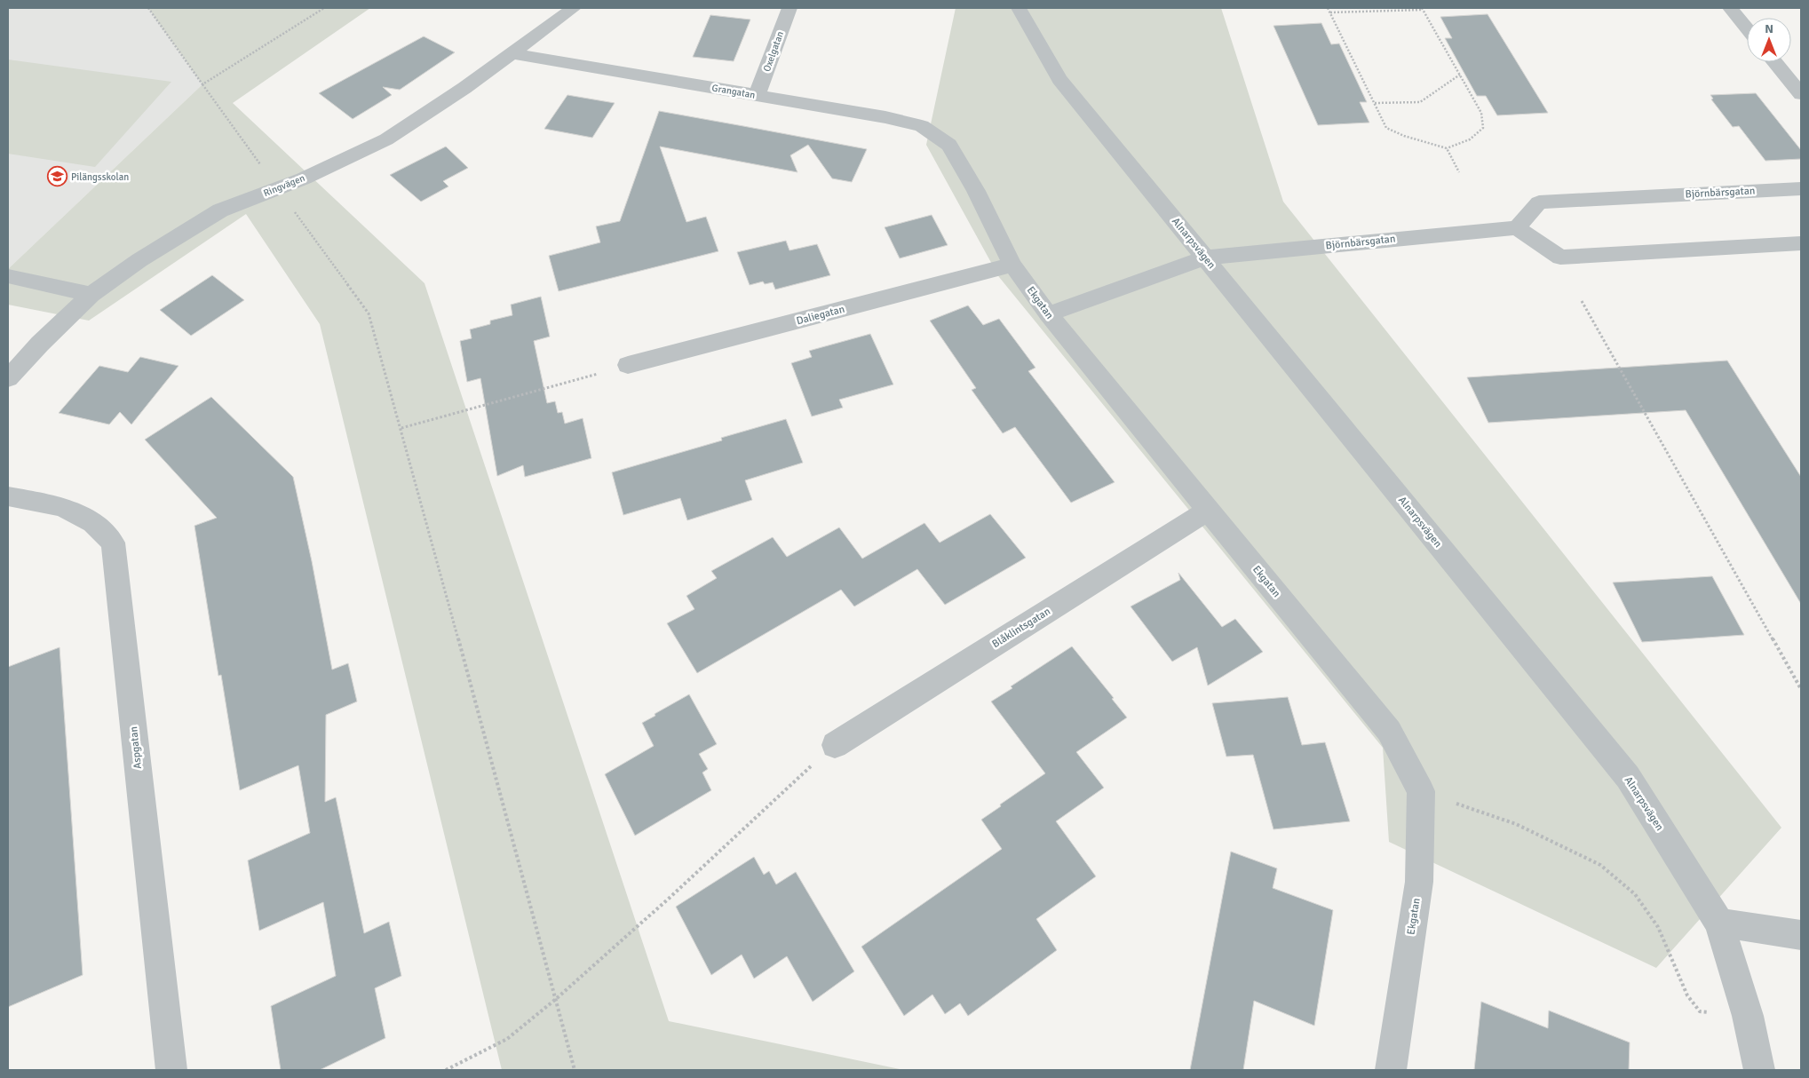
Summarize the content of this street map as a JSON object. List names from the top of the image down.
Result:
{
  "streets": {
    "street": [
      "Oxelgatan",
      "Grangatan",
      "Ringvägen",
      "Björnbärsgatan",
      "Alnarpsvägen",
      "Ekgatan",
      "Daliegatan",
      "Blåklintsgatan",
      "Aspgatan"
    ]
  },
  "crossings": [
    ["Oxelgatan", "Grangatan"],
    ["Grangatan", "Ringvägen"],
    ["Grangatan", "Ekgatan"],
    ["Björnbärsgatan", "Alnarpsvägen"],
    ["Björnbärsgatan", "Ekgatan"],
    ["Ekgatan", "Daliegatan"],
    ["Ekgatan", "Blåklintsgatan"]
  ],
  "places": {
    "school or university": ["Pilängsskolan"]
  },
  "north": "top"
}
